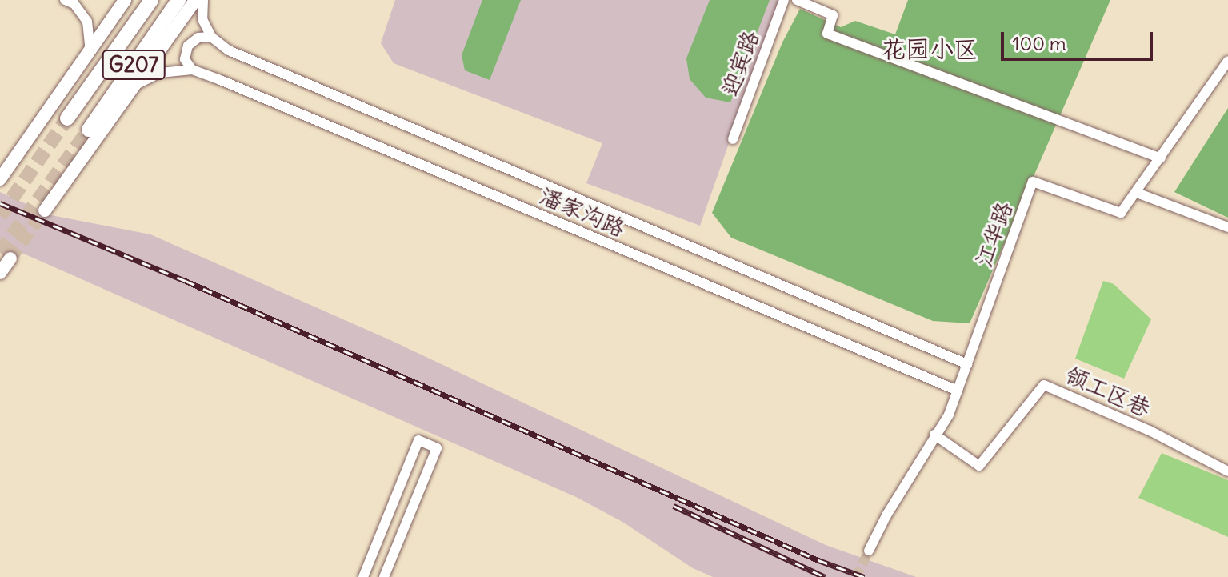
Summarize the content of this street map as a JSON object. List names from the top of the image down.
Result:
{
  "streets": {
    "highway": ["G207"],
    "street": [
      "迎宾路",
      "潘家沟路",
      "江华路",
      "领工区巷"
    ]
  },
  "crossings": [
    ["潘家沟路", "江华路"],
    ["江华路", "领工区巷"]
  ],
  "districts": ["花园小区"],
  "scale_bar": "100 m"
}
